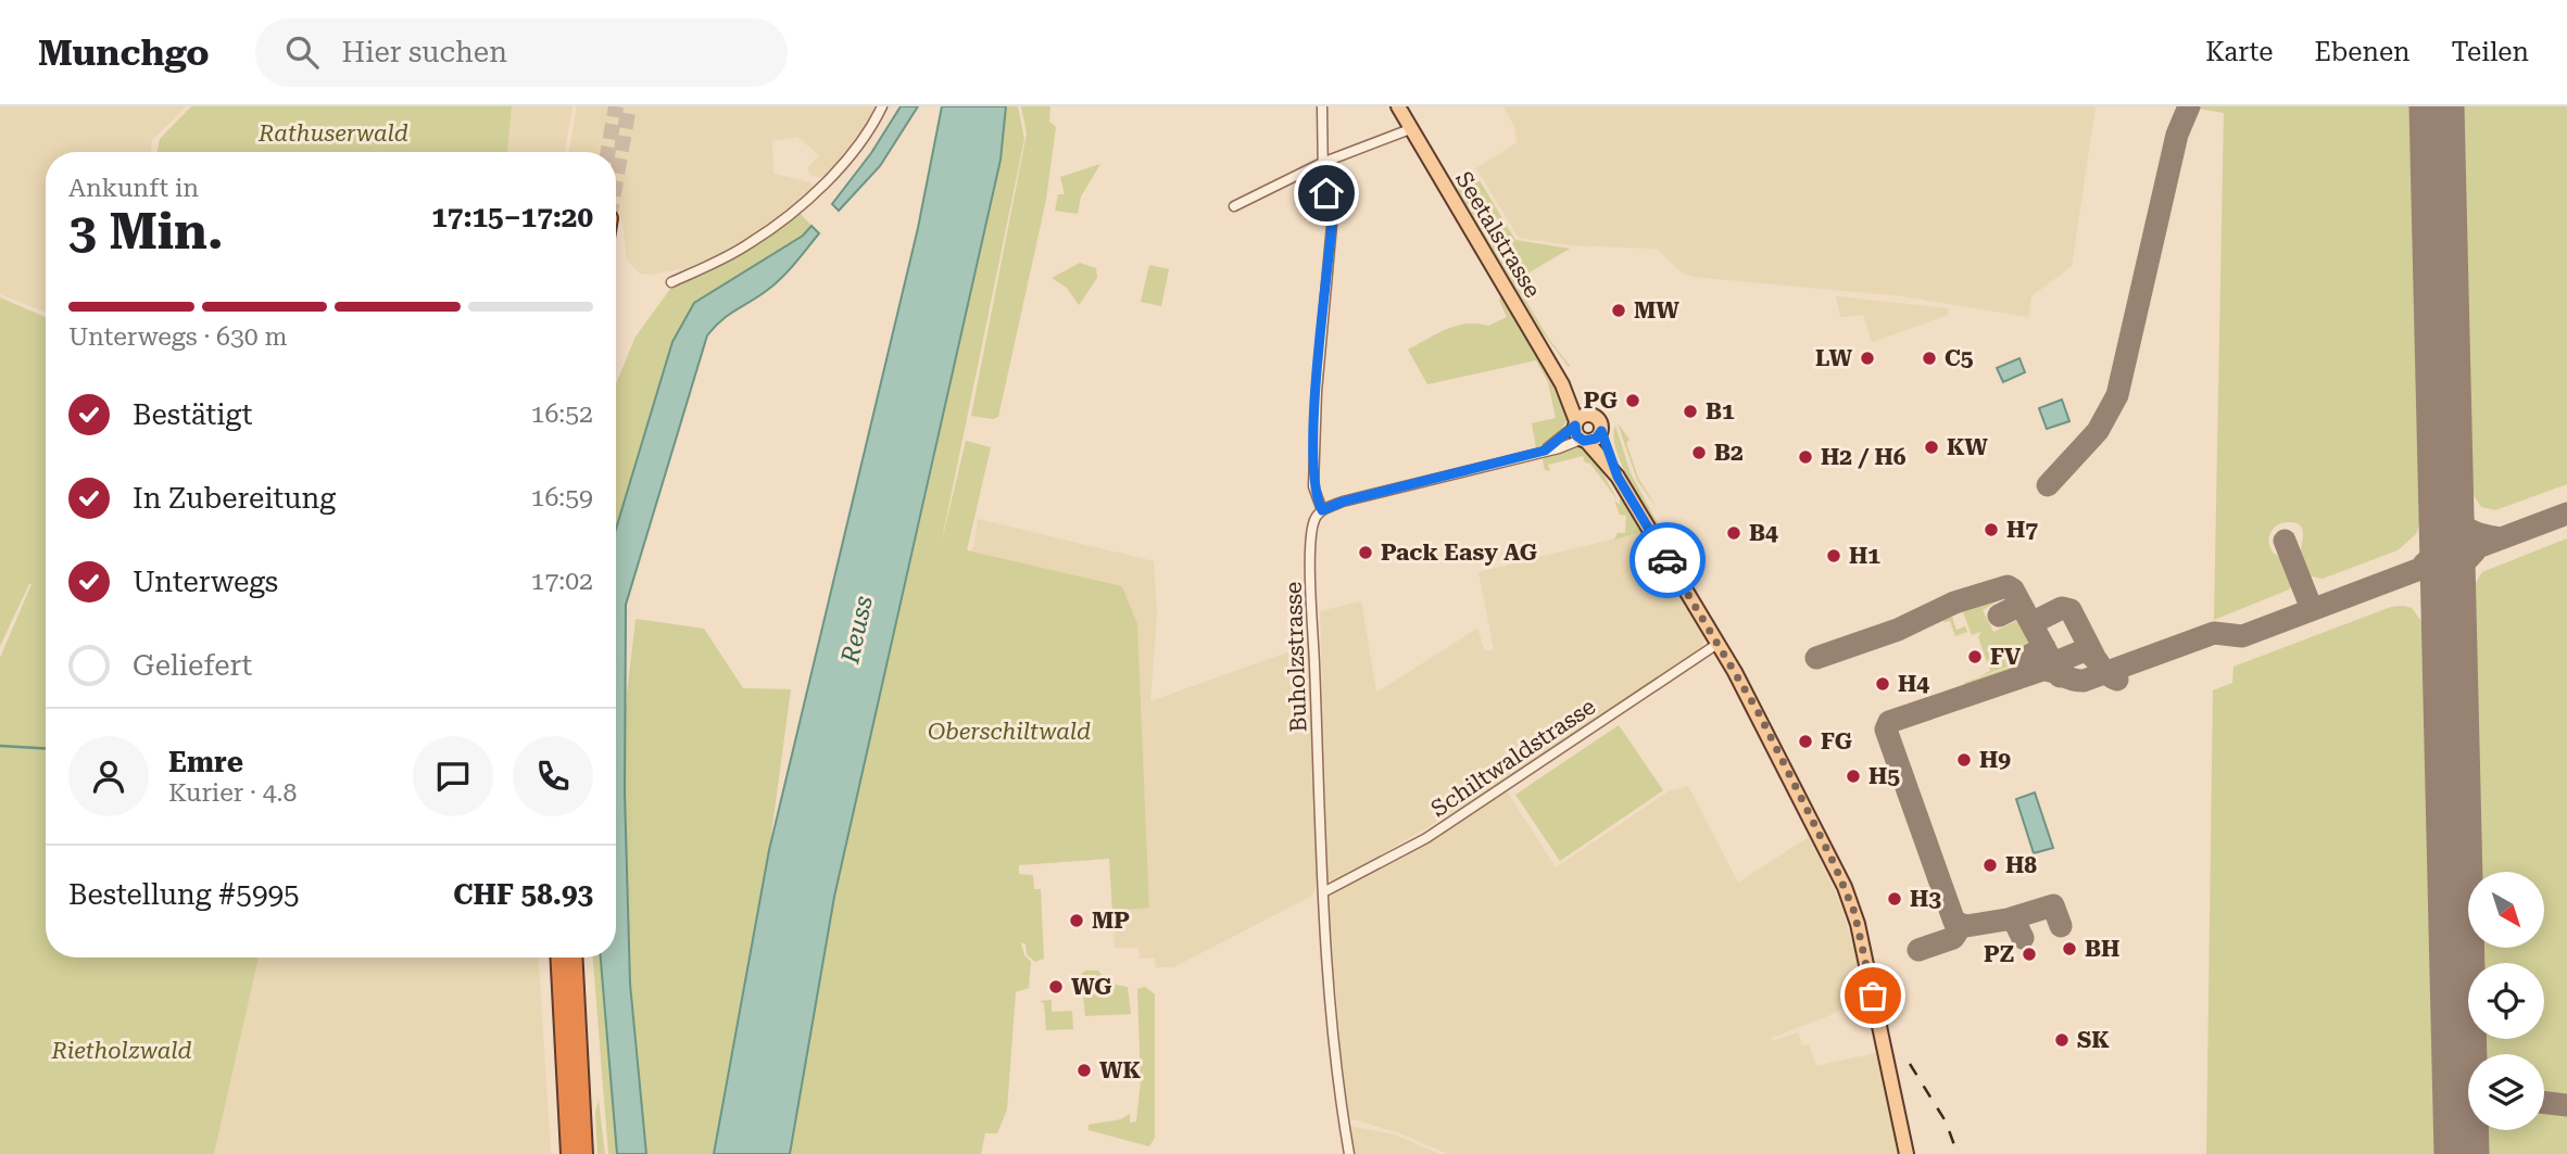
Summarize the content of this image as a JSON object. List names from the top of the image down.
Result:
{
  "streets": {
    "main road": ["Seetalstrasse"],
    "street": ["Buholzstrasse", "Schiltwaldstrasse"]
  },
  "crossings": [
    ["Buholzstrasse", "Schiltwaldstrasse"]
  ],
  "water": ["Reuss"],
  "parks": ["Rathuserwald", "Oberschiltwald", "Rietholzwald"],
  "places": [
    "MW",
    "LW",
    "C5",
    "PG",
    "B1",
    "KW",
    "B2",
    "H2 / H6",
    "H7",
    "B4",
    "Pack Easy AG",
    "H1",
    "FV",
    "H4",
    "FG",
    "H9",
    "H5",
    "H8",
    "H3",
    "MP",
    "BH",
    "PZ",
    "WG",
    "SK",
    "WK"
  ],
  "north": "bottom right",
  "page": {
    "header": "Munchgo",
    "search": "Hier suchen",
    "nav": ["Karte", "Ebenen", "Teilen"],
    "heading": ["3 Min.", "Ankunft in", "17:15–17:20"],
    "panel": [
      "Emre",
      "Kurier · 4.8",
      "Bestellung #5995",
      "CHF 58.93"
    ],
    "bar": "Unterwegs · 630 m",
    "list": [
      ["Bestätigt", "16:52"],
      ["In Zubereitung", "16:59"],
      ["Unterwegs", "17:02"],
      "Geliefert"
    ]
  }
}
